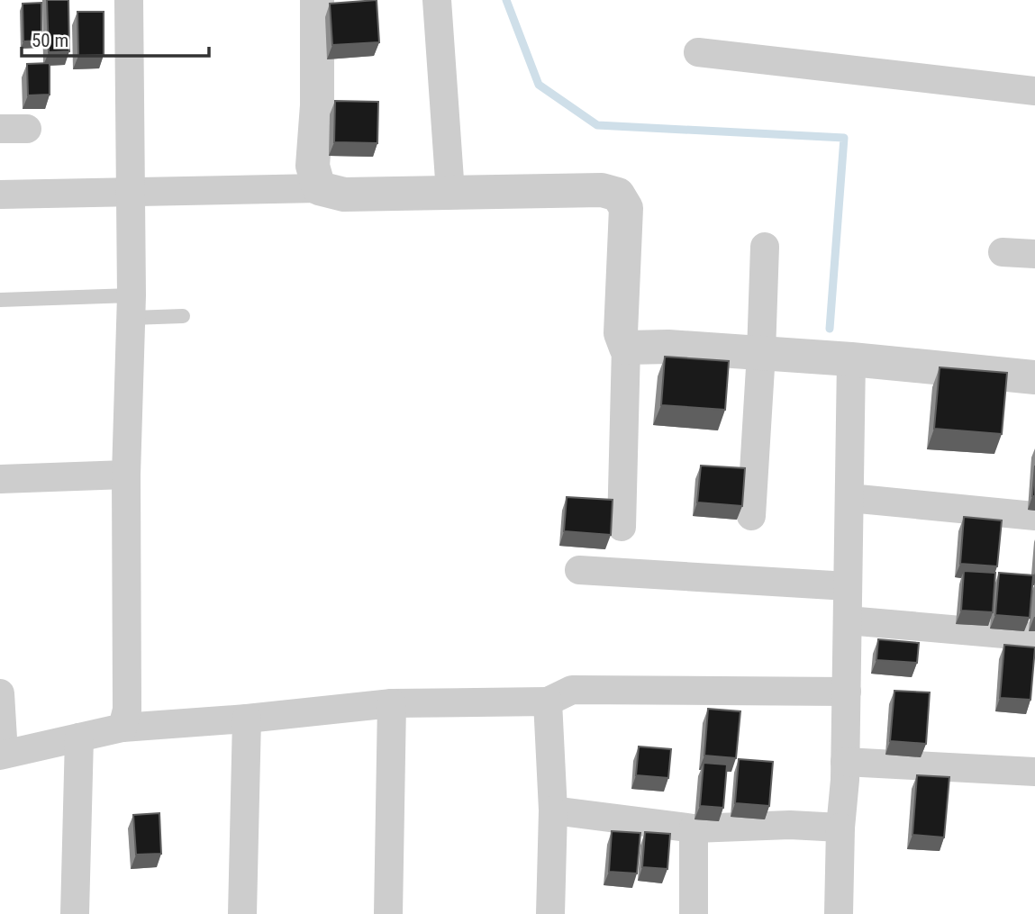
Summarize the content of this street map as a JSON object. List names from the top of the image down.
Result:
{
  "scale_bar": "50 m"
}
